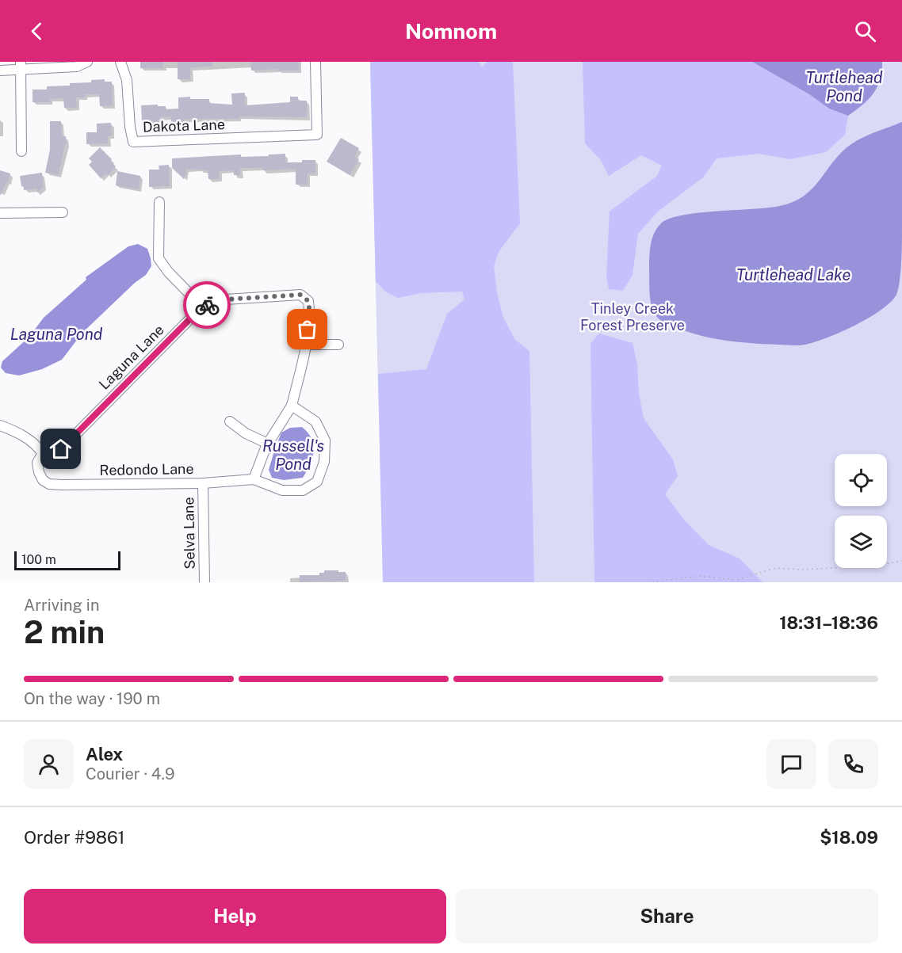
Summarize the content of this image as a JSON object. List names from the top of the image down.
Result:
{
  "streets": {
    "street": [
      "Dakota Lane",
      "Laguna Lane",
      "Redondo Lane",
      "Selva Lane"
    ]
  },
  "crossings": [
    ["Laguna Lane", "Redondo Lane"],
    ["Redondo Lane", "Selva Lane"]
  ],
  "water": [
    "Turtlehead Pond",
    "Turtlehead Lake",
    "Laguna Pond",
    "Russell's Pond"
  ],
  "parks": ["Tinley Creek Forest Preserve"],
  "scale_bar": "100 m",
  "page": {
    "header": "Nomnom",
    "scale": "100 m",
    "heading": ["2 min", "Arriving in", "18:31–18:36"],
    "panel": [
      "Alex",
      "Courier · 4.9",
      "Order #9861",
      "$18.09"
    ],
    "bar": "On the way · 190 m",
    "buttons": ["Help", "Share"]
  }
}
